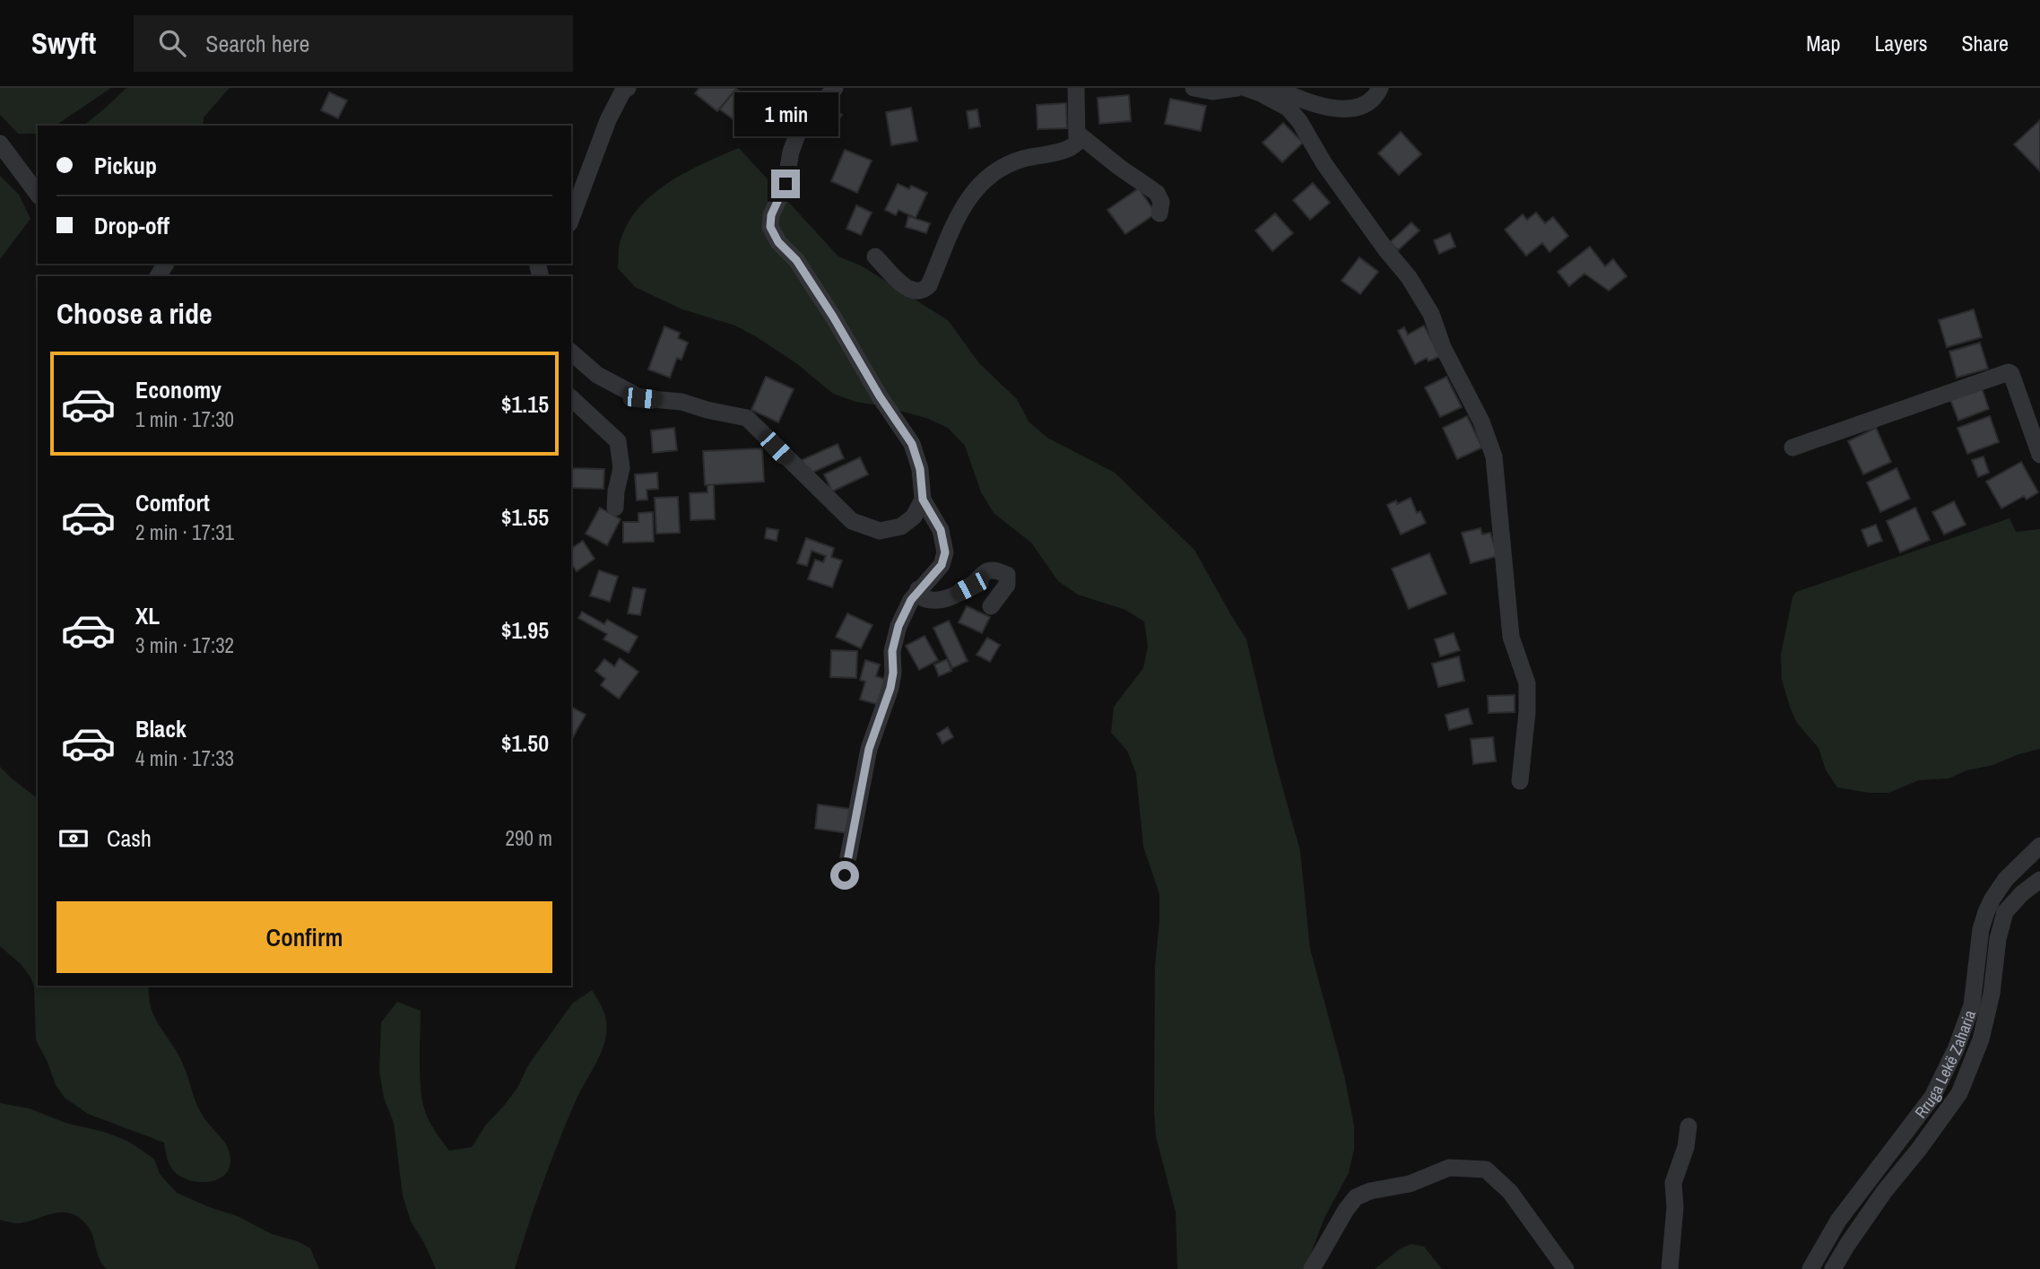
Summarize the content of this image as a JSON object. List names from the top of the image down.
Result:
{
  "streets": {
    "street": ["Rruga Lekë Zaharia"]
  },
  "page": {
    "header": "Swyft",
    "search": "Search here",
    "nav": ["Map", "Layers", "Share"],
    "bubble": "1 min",
    "banner": ["Pickup", "Drop-off"],
    "heading": "Choose a ride",
    "list": [
      {
        "name": "Economy",
        "note": "1 min · 17:30",
        "value": "$1.15"
      },
      {
        "name": "Comfort",
        "note": "2 min · 17:31",
        "value": "$1.55"
      },
      {
        "name": "XL",
        "note": "3 min · 17:32",
        "value": "$1.95"
      },
      {
        "name": "Black",
        "note": "4 min · 17:33",
        "value": "$1.50"
      }
    ],
    "pay": ["Cash", "290 m"],
    "buttons": "Confirm"
  }
}
